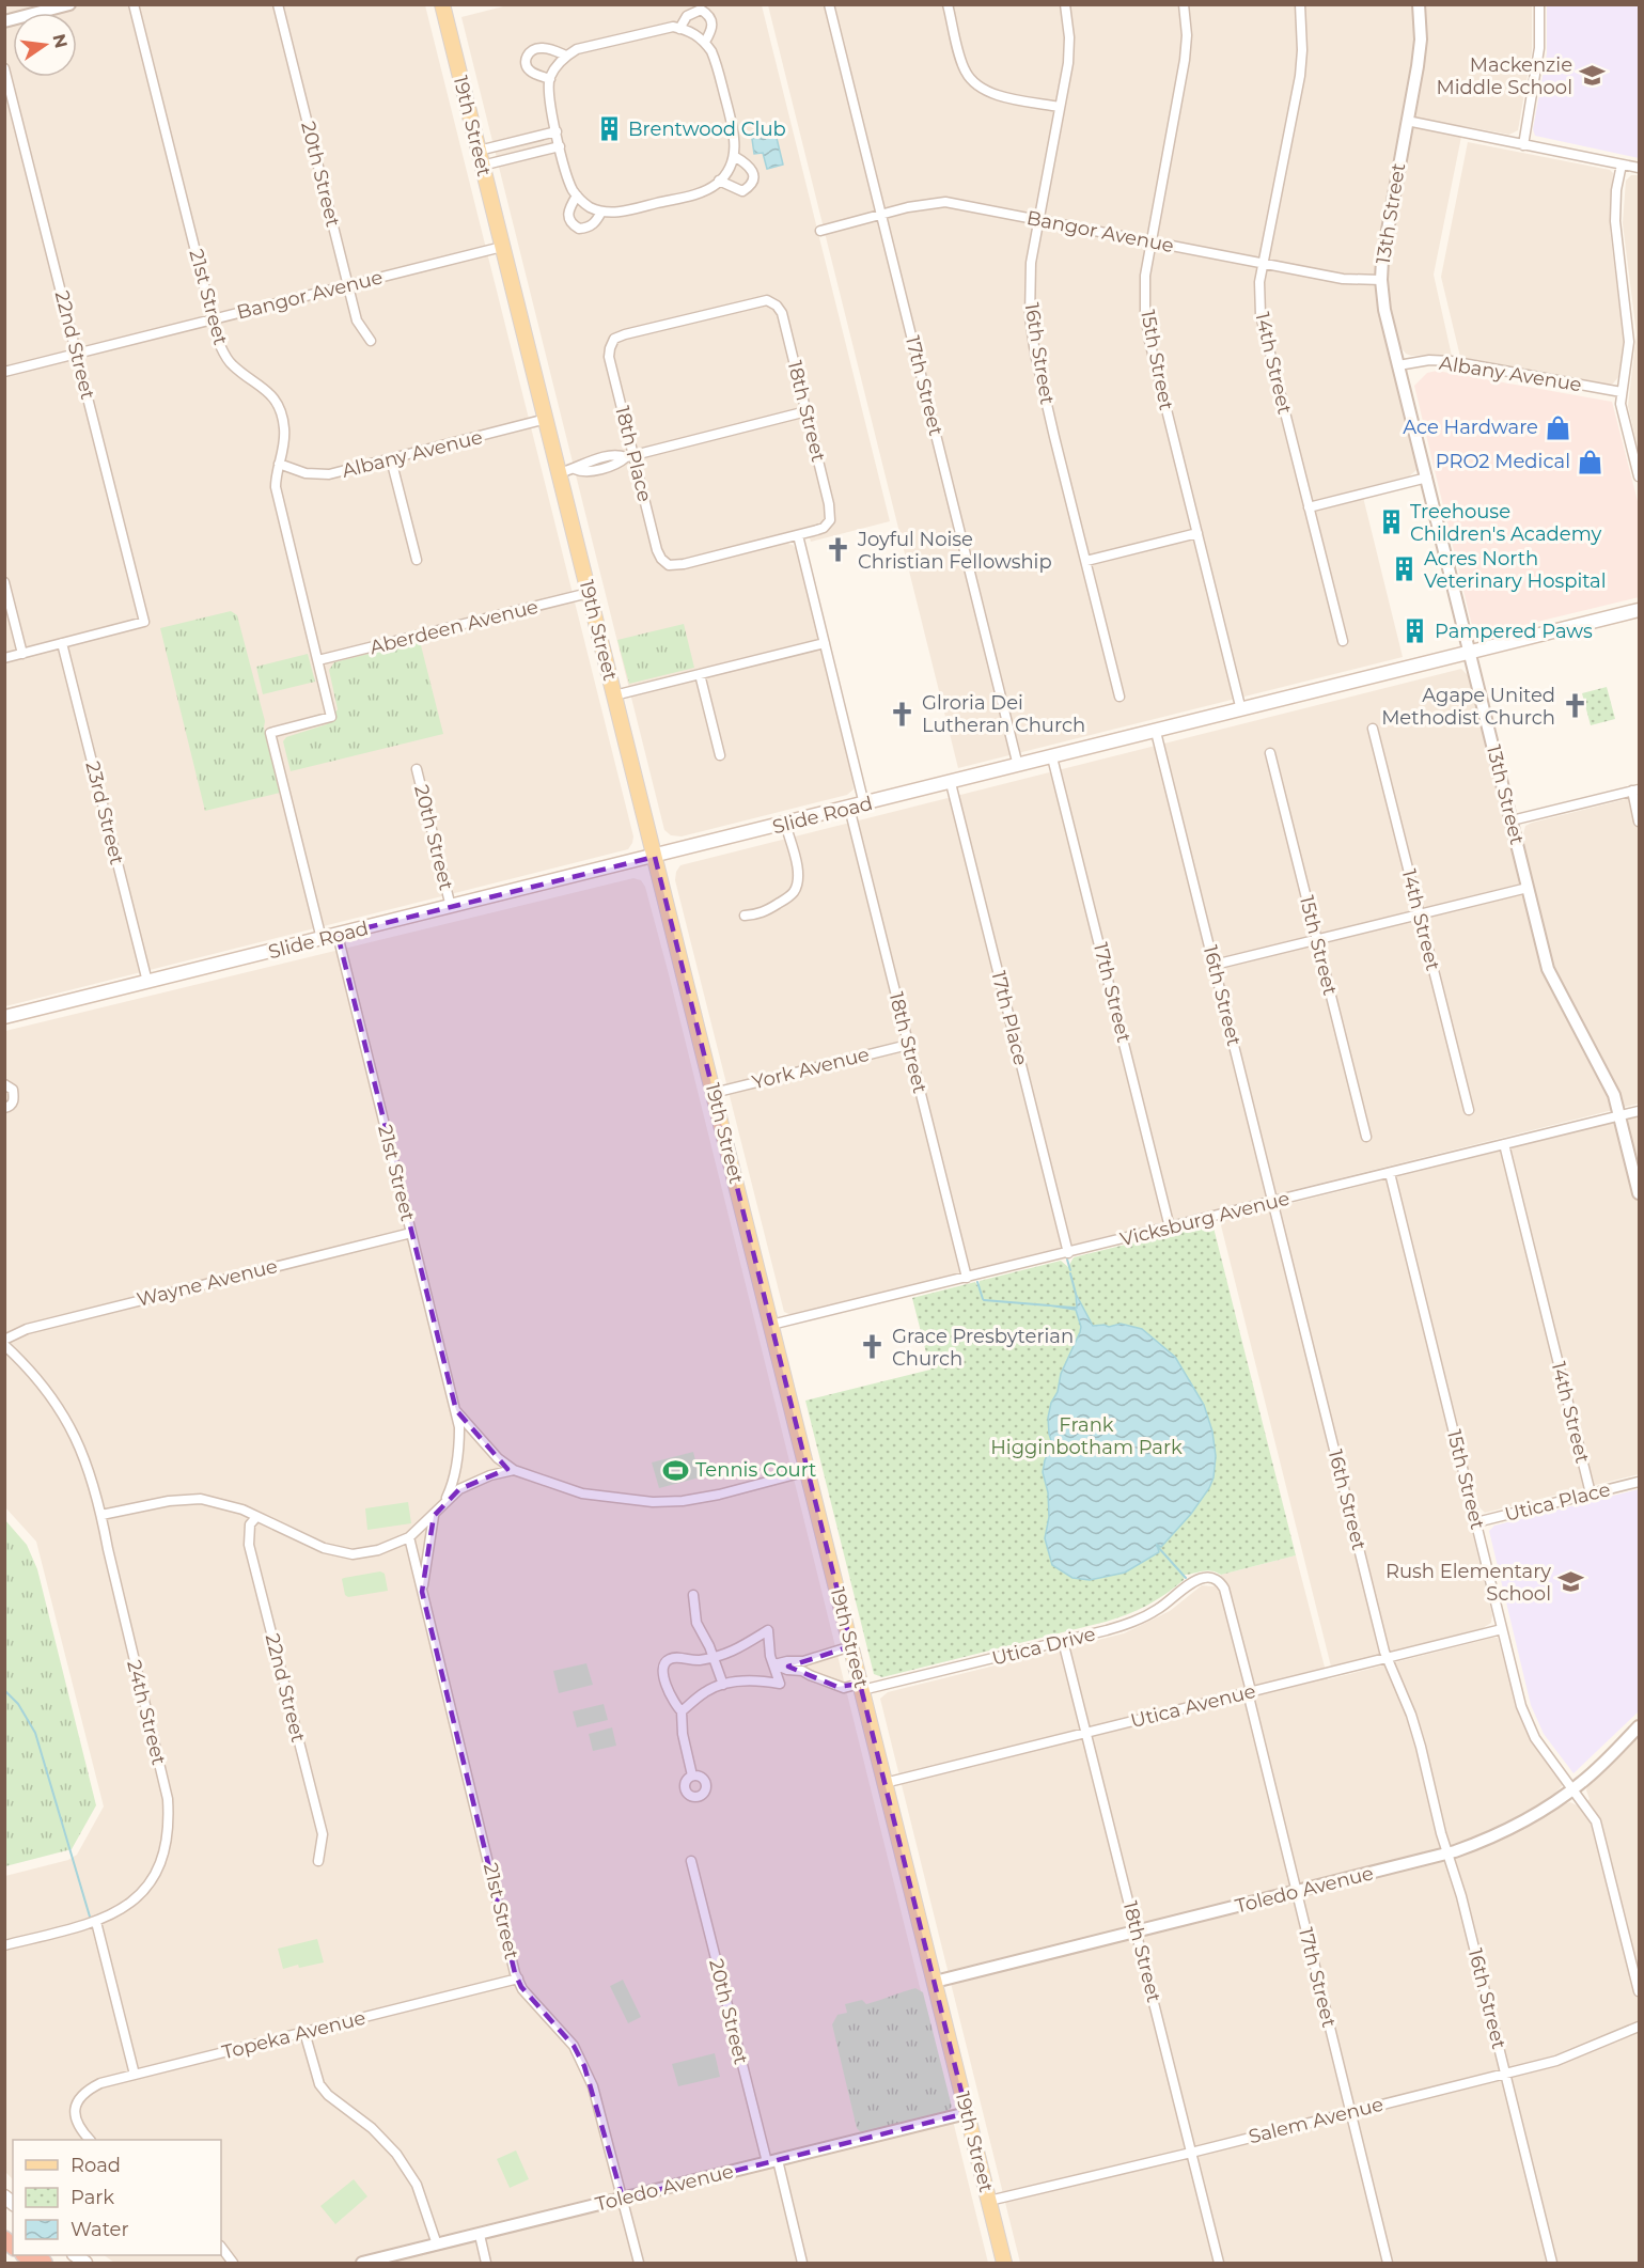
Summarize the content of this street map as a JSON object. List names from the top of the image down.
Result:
{
  "streets": {
    "main road": ["19th Street", "Slide Road"],
    "street": [
      "20th Street",
      "13th Street",
      "Bangor Avenue",
      "21st Street",
      "22nd Street",
      "16th Street",
      "15th Street",
      "14th Street",
      "Albany Avenue",
      "17th Street",
      "18th Street",
      "18th Place",
      "Aberdeen Avenue",
      "23rd Street",
      "17th Place",
      "York Avenue",
      "Vicksburg Avenue",
      "Wayne Avenue",
      "Utica Place",
      "Utica Drive",
      "Utica Avenue",
      "24th Street",
      "Toledo Avenue",
      "Topeka Avenue",
      "Salem Avenue"
    ]
  },
  "crossings": [
    ["19th Street", "Bangor Avenue"],
    ["19th Street", "Albany Avenue"],
    ["19th Street", "Aberdeen Avenue"],
    ["19th Street", "Slide Road"],
    ["19th Street", "York Avenue"],
    ["19th Street", "Vicksburg Avenue"],
    ["19th Street", "Utica Drive"],
    ["19th Street", "Utica Avenue"],
    ["19th Street", "Toledo Avenue"],
    ["19th Street", "Salem Avenue"],
    ["20th Street", "Bangor Avenue"],
    ["20th Street", "Slide Road"],
    ["20th Street", "Toledo Avenue"],
    ["13th Street", "Bangor Avenue"],
    ["13th Street", "Albany Avenue"],
    ["13th Street", "Slide Road"],
    ["13th Street", "Vicksburg Avenue"],
    ["Bangor Avenue", "21st Street"],
    ["Bangor Avenue", "22nd Street"],
    ["Bangor Avenue", "16th Street"],
    ["Bangor Avenue", "15th Street"],
    ["Bangor Avenue", "14th Street"],
    ["Bangor Avenue", "17th Street"],
    ["21st Street", "Albany Avenue"],
    ["21st Street", "Aberdeen Avenue"],
    ["21st Street", "Slide Road"],
    ["21st Street", "Wayne Avenue"],
    ["21st Street", "Toledo Avenue"],
    ["21st Street", "Topeka Avenue"],
    ["22nd Street", "23rd Street"],
    ["16th Street", "Slide Road"],
    ["16th Street", "Vicksburg Avenue"],
    ["16th Street", "Utica Avenue"],
    ["16th Street", "Toledo Avenue"],
    ["16th Street", "Salem Avenue"],
    ["15th Street", "Slide Road"],
    ["15th Street", "Vicksburg Avenue"],
    ["15th Street", "Utica Place"],
    ["15th Street", "Utica Avenue"],
    ["15th Street", "Toledo Avenue"],
    ["14th Street", "Vicksburg Avenue"],
    ["14th Street", "Utica Place"],
    ["17th Street", "Slide Road"],
    ["17th Street", "Vicksburg Avenue"],
    ["17th Street", "Utica Drive"],
    ["17th Street", "Utica Avenue"],
    ["17th Street", "Toledo Avenue"],
    ["17th Street", "Salem Avenue"],
    ["18th Street", "18th Place"],
    ["18th Street", "Slide Road"],
    ["18th Street", "York Avenue"],
    ["18th Street", "Vicksburg Avenue"],
    ["18th Street", "Utica Drive"],
    ["18th Street", "Utica Avenue"],
    ["18th Street", "Toledo Avenue"],
    ["18th Street", "Salem Avenue"],
    ["23rd Street", "Slide Road"],
    ["Slide Road", "17th Place"],
    ["17th Place", "Vicksburg Avenue"]
  ],
  "parks": ["Frank Higginbotham Park"],
  "places": {
    "school or university": ["Mackenzie Middle School", "Rush Elementary School"],
    "building": [
      "Brentwood Club",
      "Treehouse Children's Academy",
      "Acres North Veterinary Hospital",
      "Pampered Paws"
    ],
    "shop": ["Ace Hardware", "PRO2 Medical"],
    "church": [
      "Joyful Noise Christian Fellowship",
      "Agape United Methodist Church",
      "Glroria Dei Lutheran Church",
      "Grace Presbyterian Church"
    ],
    "sports": ["Tennis Court"]
  },
  "legend": ["Road", "Park", "Water"],
  "north": "right"
}
